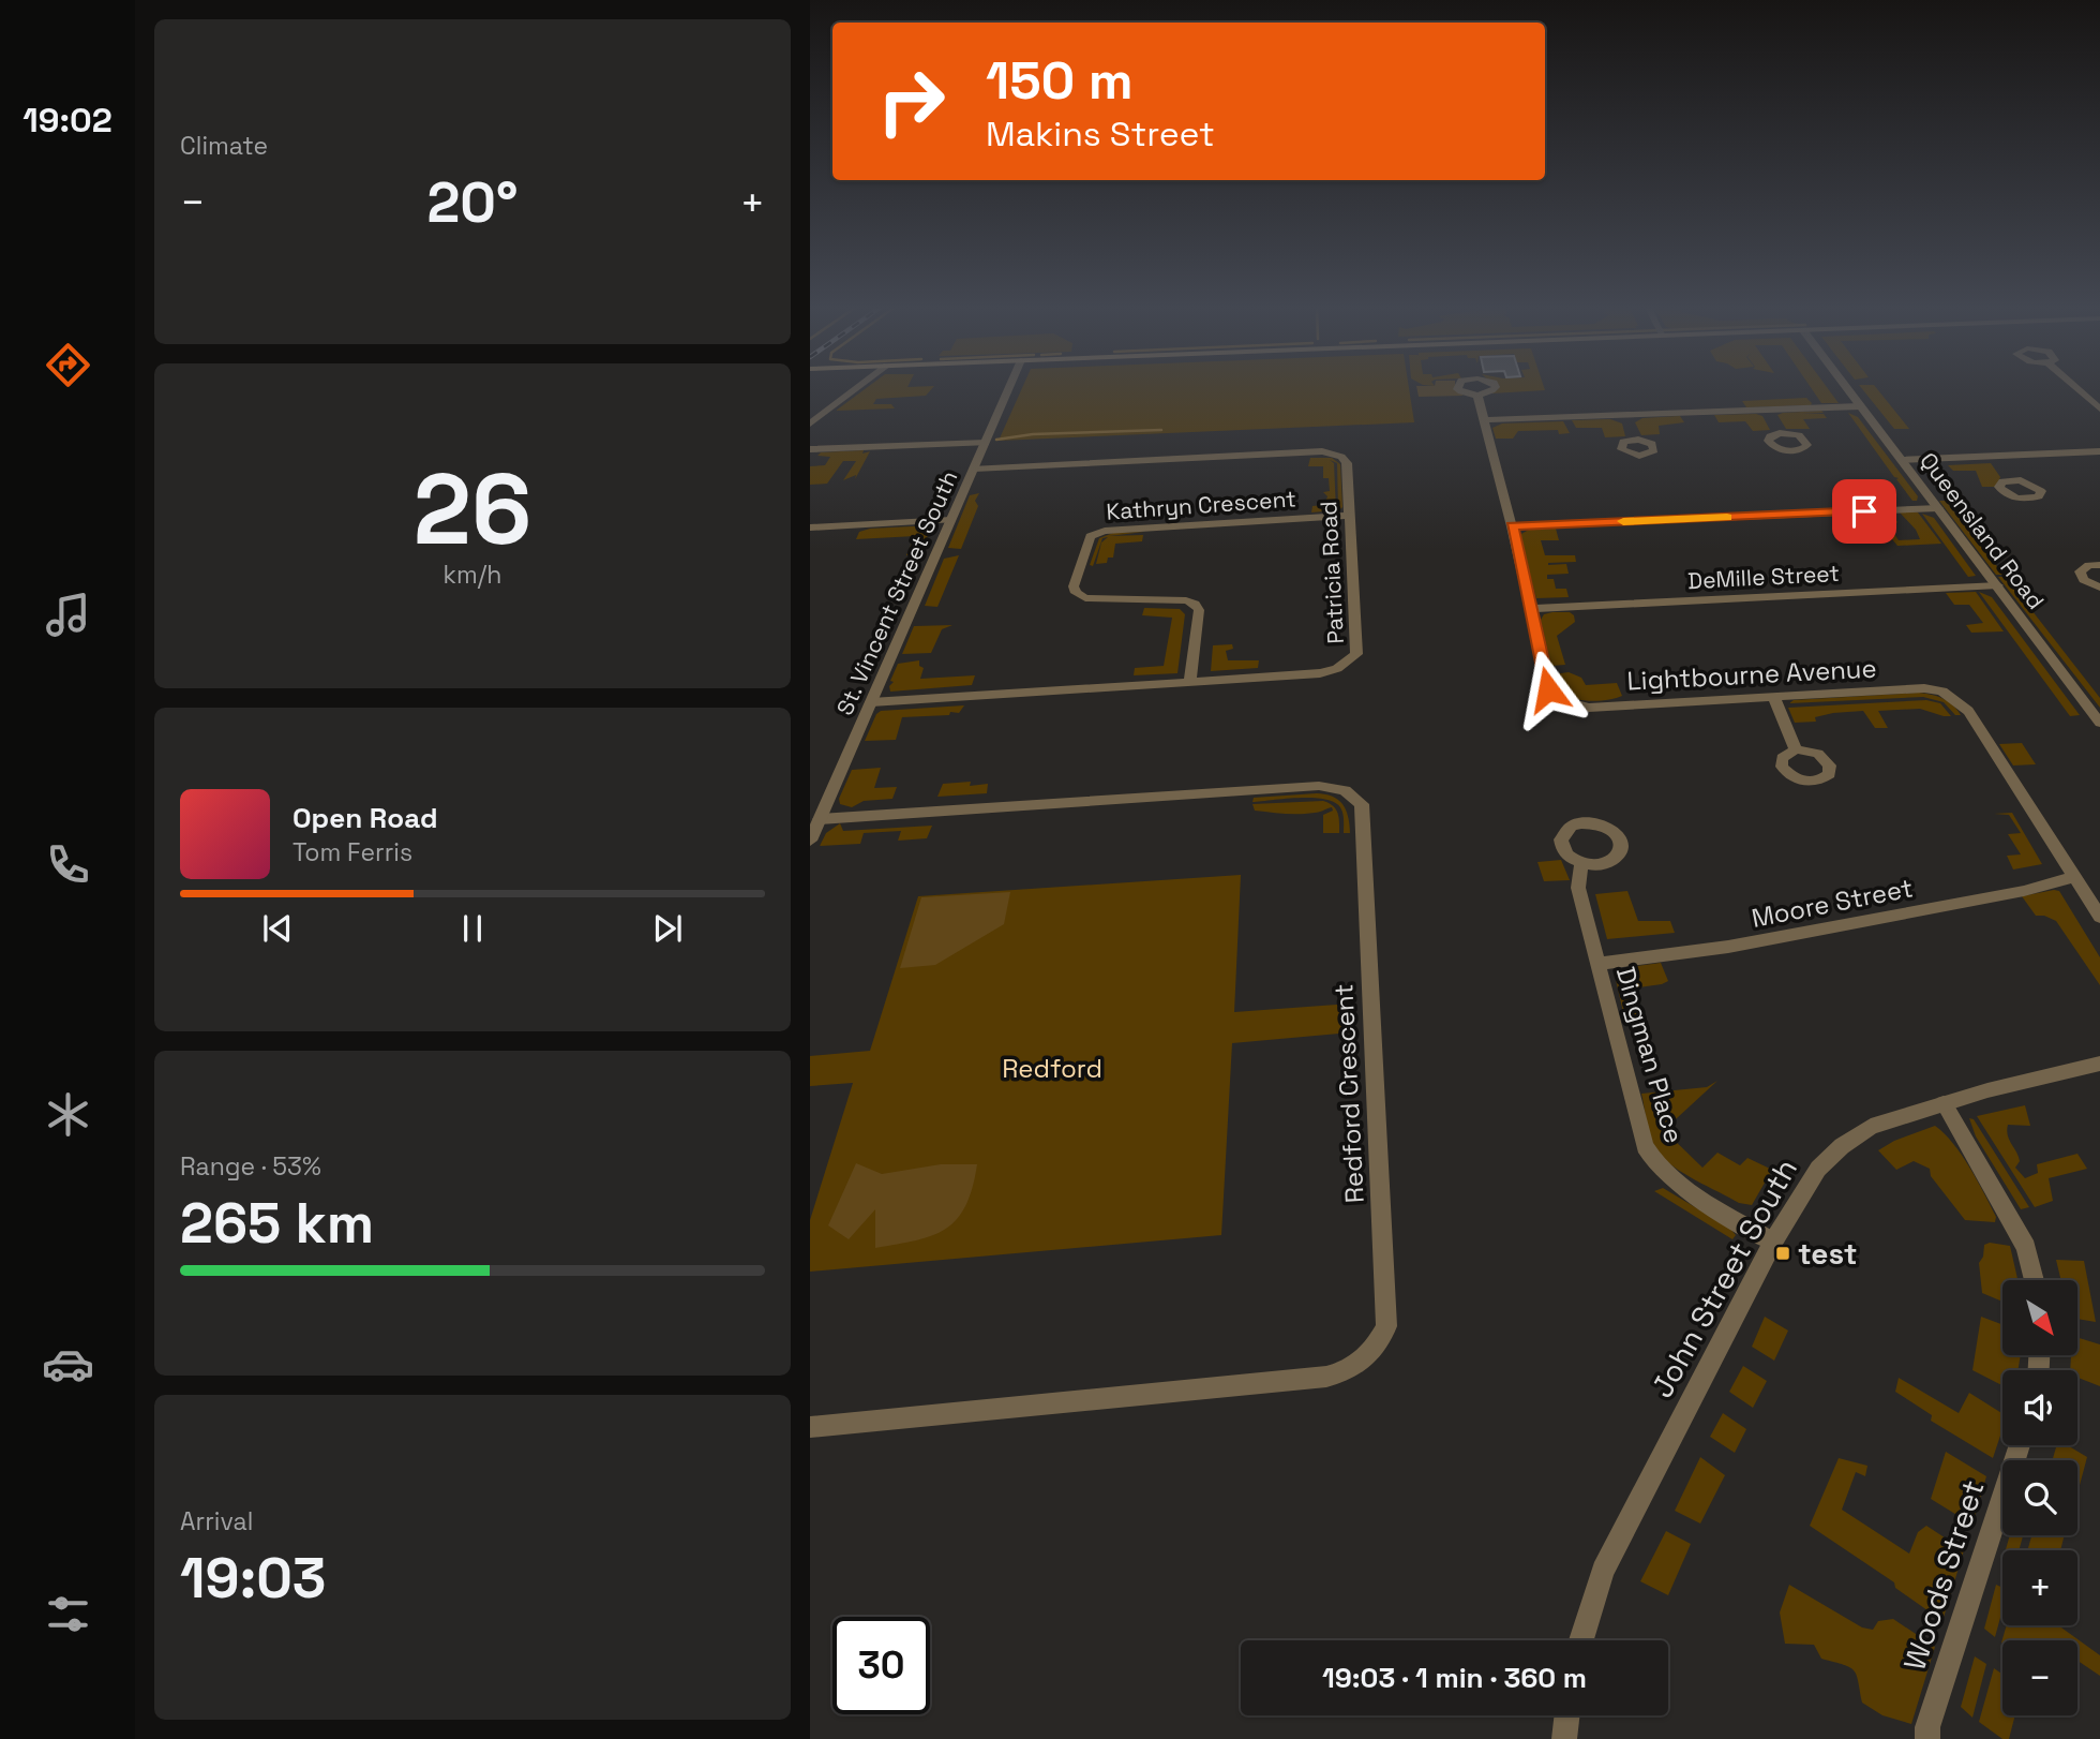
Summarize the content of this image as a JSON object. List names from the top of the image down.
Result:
{
  "streets": {
    "street": [
      "Kathryn Crescent",
      "Queensland Road",
      "Patricia Road",
      "DeMille Street",
      "St. Vincent Street South",
      "Lightbourne Avenue",
      "Moore Street",
      "Dingman Place",
      "Redford Crescent",
      "John Street South",
      "Woods Street"
    ]
  },
  "crossings": [
    ["Kathryn Crescent", "Patricia Road"],
    ["Queensland Road", "DeMille Street"],
    ["Patricia Road", "St. Vincent Street South"],
    ["DeMille Street", "Lightbourne Avenue"],
    ["St. Vincent Street South", "Redford Crescent"],
    ["Lightbourne Avenue", "Moore Street"],
    ["Moore Street", "Dingman Place"],
    ["Dingman Place", "John Street South"]
  ],
  "parks": ["Redford"],
  "places": {
    "transit": ["test"]
  },
  "north": "bottom right",
  "page": {
    "tabs": "19:02",
    "tile": [
      "Climate",
      ["26", "km/h"],
      ["Range · 53%", "265 km"],
      ["Arrival", "19:03"]
    ],
    "turn": ["150 m", "Makins Street"],
    "heat": ["−", "20°", "+"],
    "song": ["Open Road", "Tom Ferris"],
    "map_buttons": ["+", "−"],
    "limit": "30",
    "trip": "19:03 · 1 min · 360 m"
  }
}
